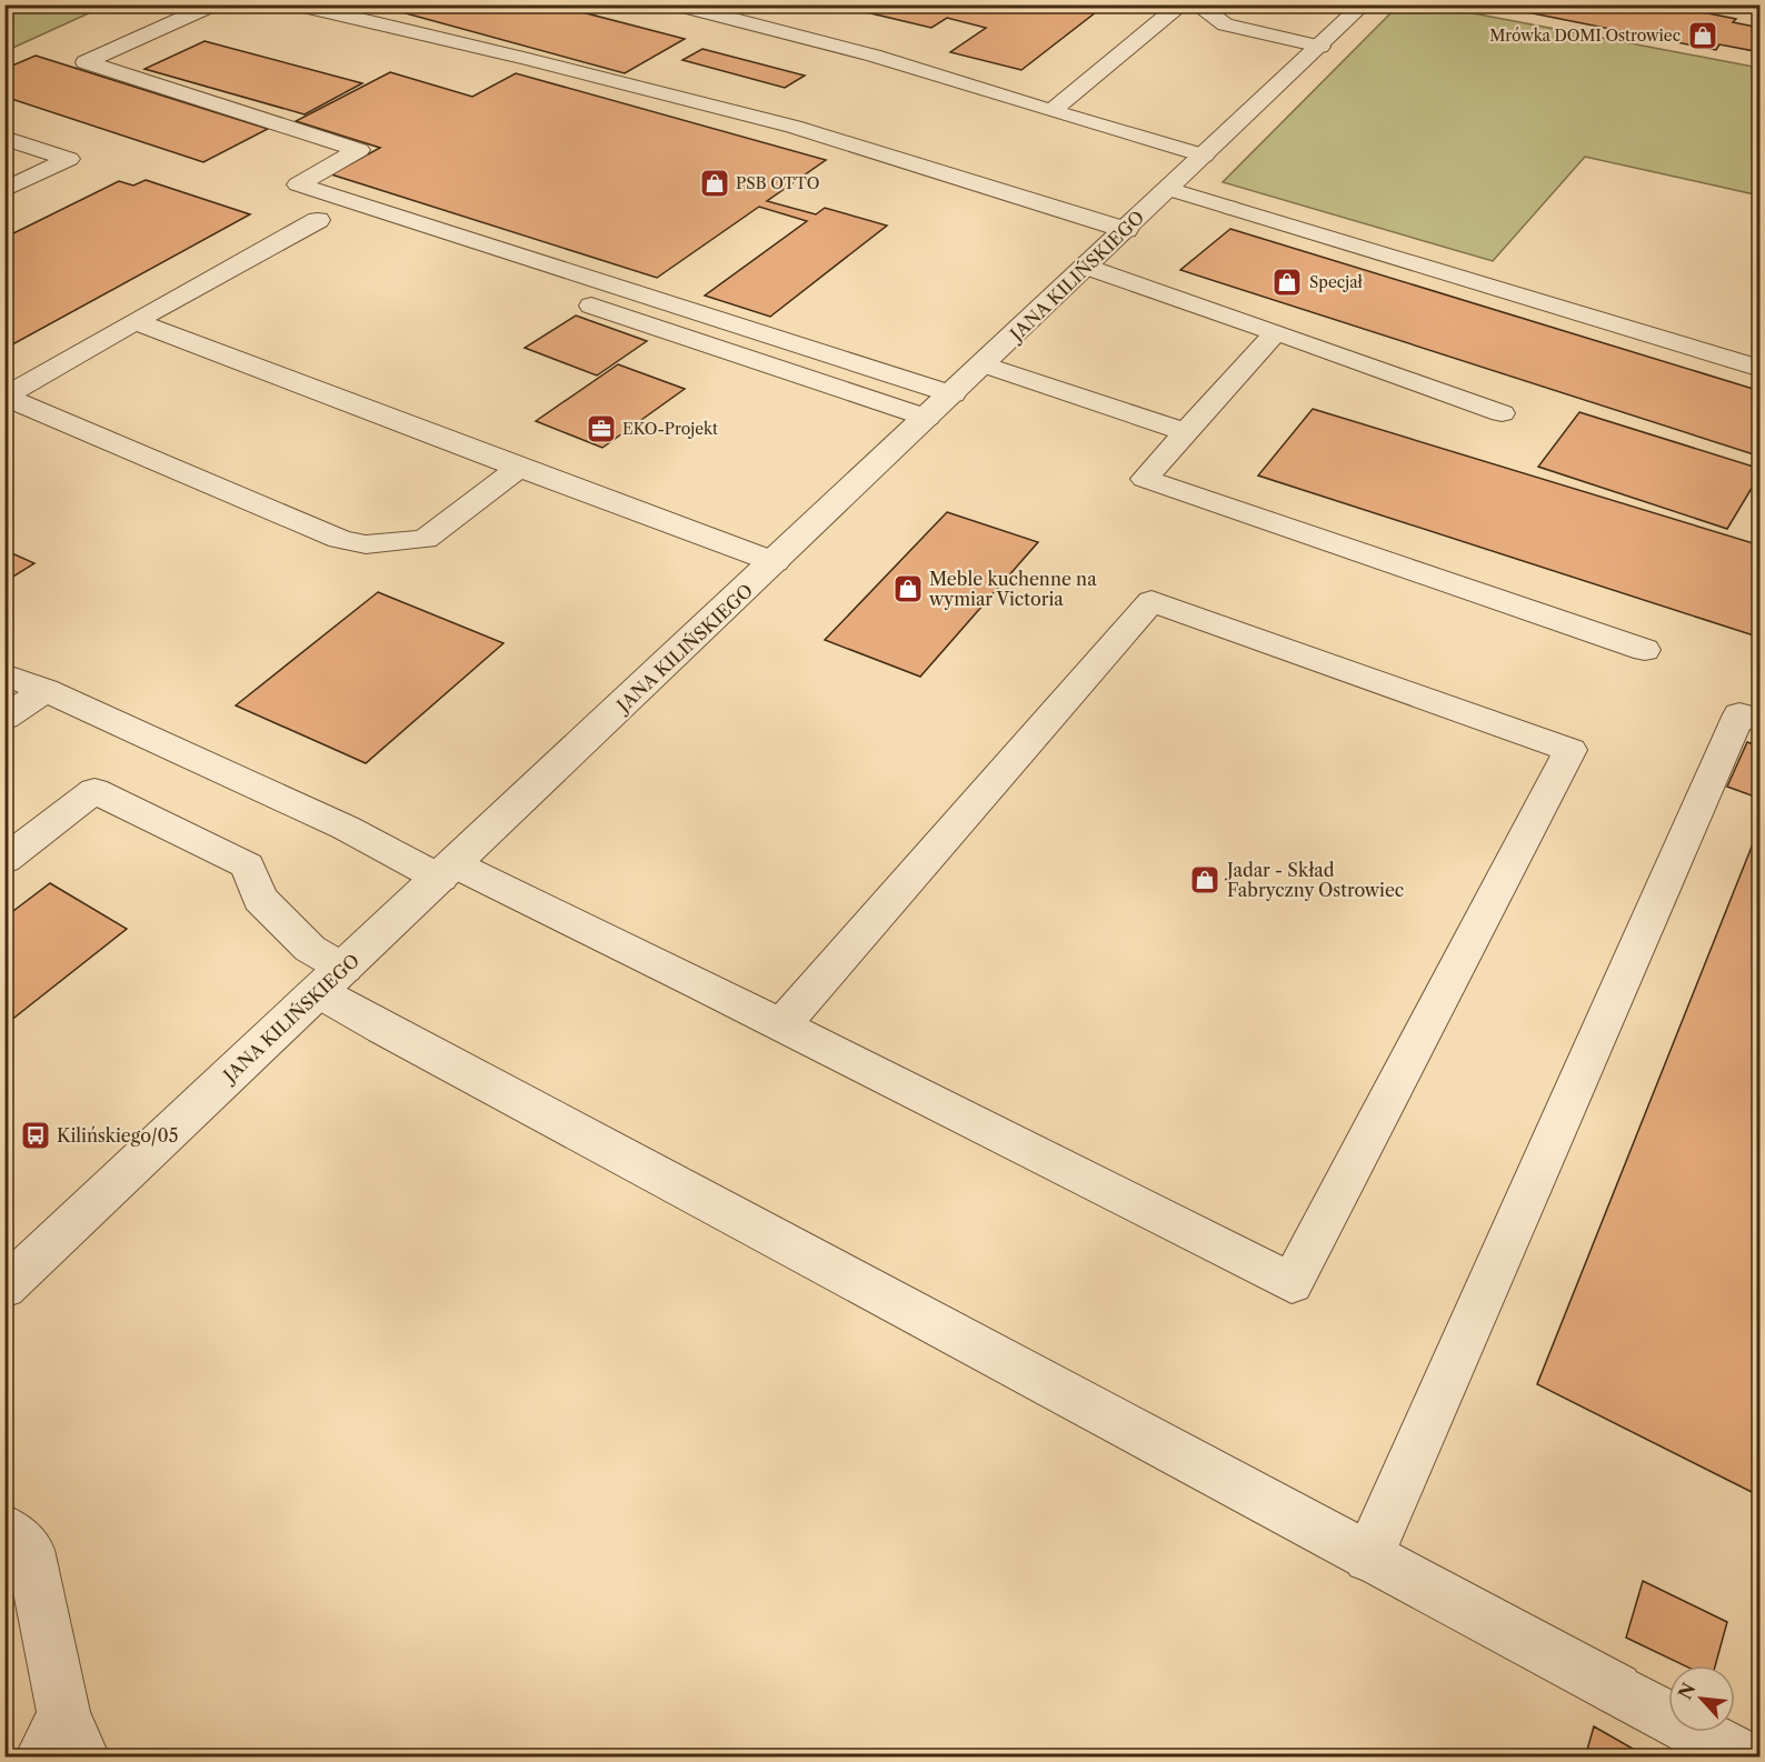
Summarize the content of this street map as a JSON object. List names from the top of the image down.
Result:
{
  "streets": {
    "street": ["JANA KILIŃSKIEGO"]
  },
  "places": {
    "shop": [
      "Mrówka DOMI Ostrowiec",
      "PSB OTTO",
      "Specjał",
      "Meble kuchenne na wymiar Victoria",
      "Jadar - Skład Fabryczny Ostrowiec"
    ],
    "office": ["EKO-Projekt"],
    "bus stop": ["Kilińskiego/05"]
  },
  "north": "top left"
}
